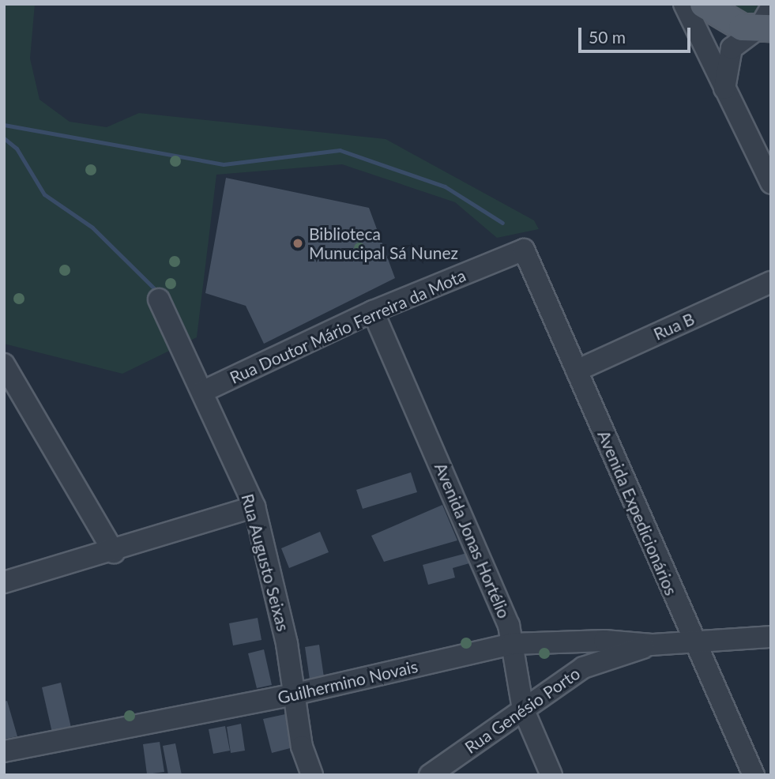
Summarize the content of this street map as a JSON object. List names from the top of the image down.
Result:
{
  "streets": {
    "street": [
      "Rua Doutor Mário Ferreira da Mota",
      "Rua B",
      "Avenida Expedicionários",
      "Avenida Jonas Hortélio",
      "Rua Augusto Seixas",
      "Guilhermino Novais",
      "Rua Genésio Porto"
    ]
  },
  "crossings": [
    ["Rua Doutor Mário Ferreira da Mota", "Avenida Expedicionários"],
    ["Rua Doutor Mário Ferreira da Mota", "Avenida Jonas Hortélio"],
    ["Rua Doutor Mário Ferreira da Mota", "Rua Augusto Seixas"],
    ["Rua B", "Avenida Expedicionários"],
    ["Avenida Expedicionários", "Guilhermino Novais"],
    ["Avenida Jonas Hortélio", "Guilhermino Novais"],
    ["Avenida Jonas Hortélio", "Rua Genésio Porto"],
    ["Rua Augusto Seixas", "Guilhermino Novais"],
    ["Guilhermino Novais", "Rua Genésio Porto"]
  ],
  "places": ["Biblioteca Munucipal Sá Nunez"],
  "scale_bar": "50 m"
}
